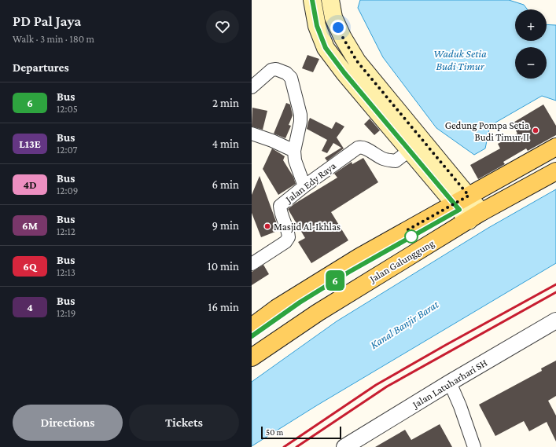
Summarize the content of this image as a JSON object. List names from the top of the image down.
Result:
{
  "streets": {
    "main road": ["Jalan Galunggung"],
    "street": ["Jalan Edy Raya", "Jalan Latuharhari SH"]
  },
  "water": ["Waduk Setia Budi Timur", "Kanal Banjir Barat"],
  "places": ["Gedung Pompa Setia Budi Timur II", "Masjid Al-Ikhlas"],
  "lines": ["bus line 6"],
  "scale_bar": "50 m",
  "page": {
    "heading": [
      ["PD Pal Jaya", "Walk · 3 min · 180 m"],
      "Departures"
    ],
    "on_map": "6",
    "map_buttons": ["+", "−"],
    "list": [
      {
        "mark": "6",
        "name": "Bus",
        "note": "12:05",
        "value": "2 min"
      },
      {
        "mark": "L13E",
        "name": "Bus",
        "note": "12:07",
        "value": "4 min"
      },
      {
        "mark": "4D",
        "name": "Bus",
        "note": "12:09",
        "value": "6 min"
      },
      {
        "mark": "6M",
        "name": "Bus",
        "note": "12:12",
        "value": "9 min"
      },
      {
        "mark": "6Q",
        "name": "Bus",
        "note": "12:13",
        "value": "10 min"
      },
      {
        "mark": "4",
        "name": "Bus",
        "note": "12:19",
        "value": "16 min"
      }
    ],
    "buttons": ["Directions", "Tickets"],
    "scale": "50 m"
  }
}
